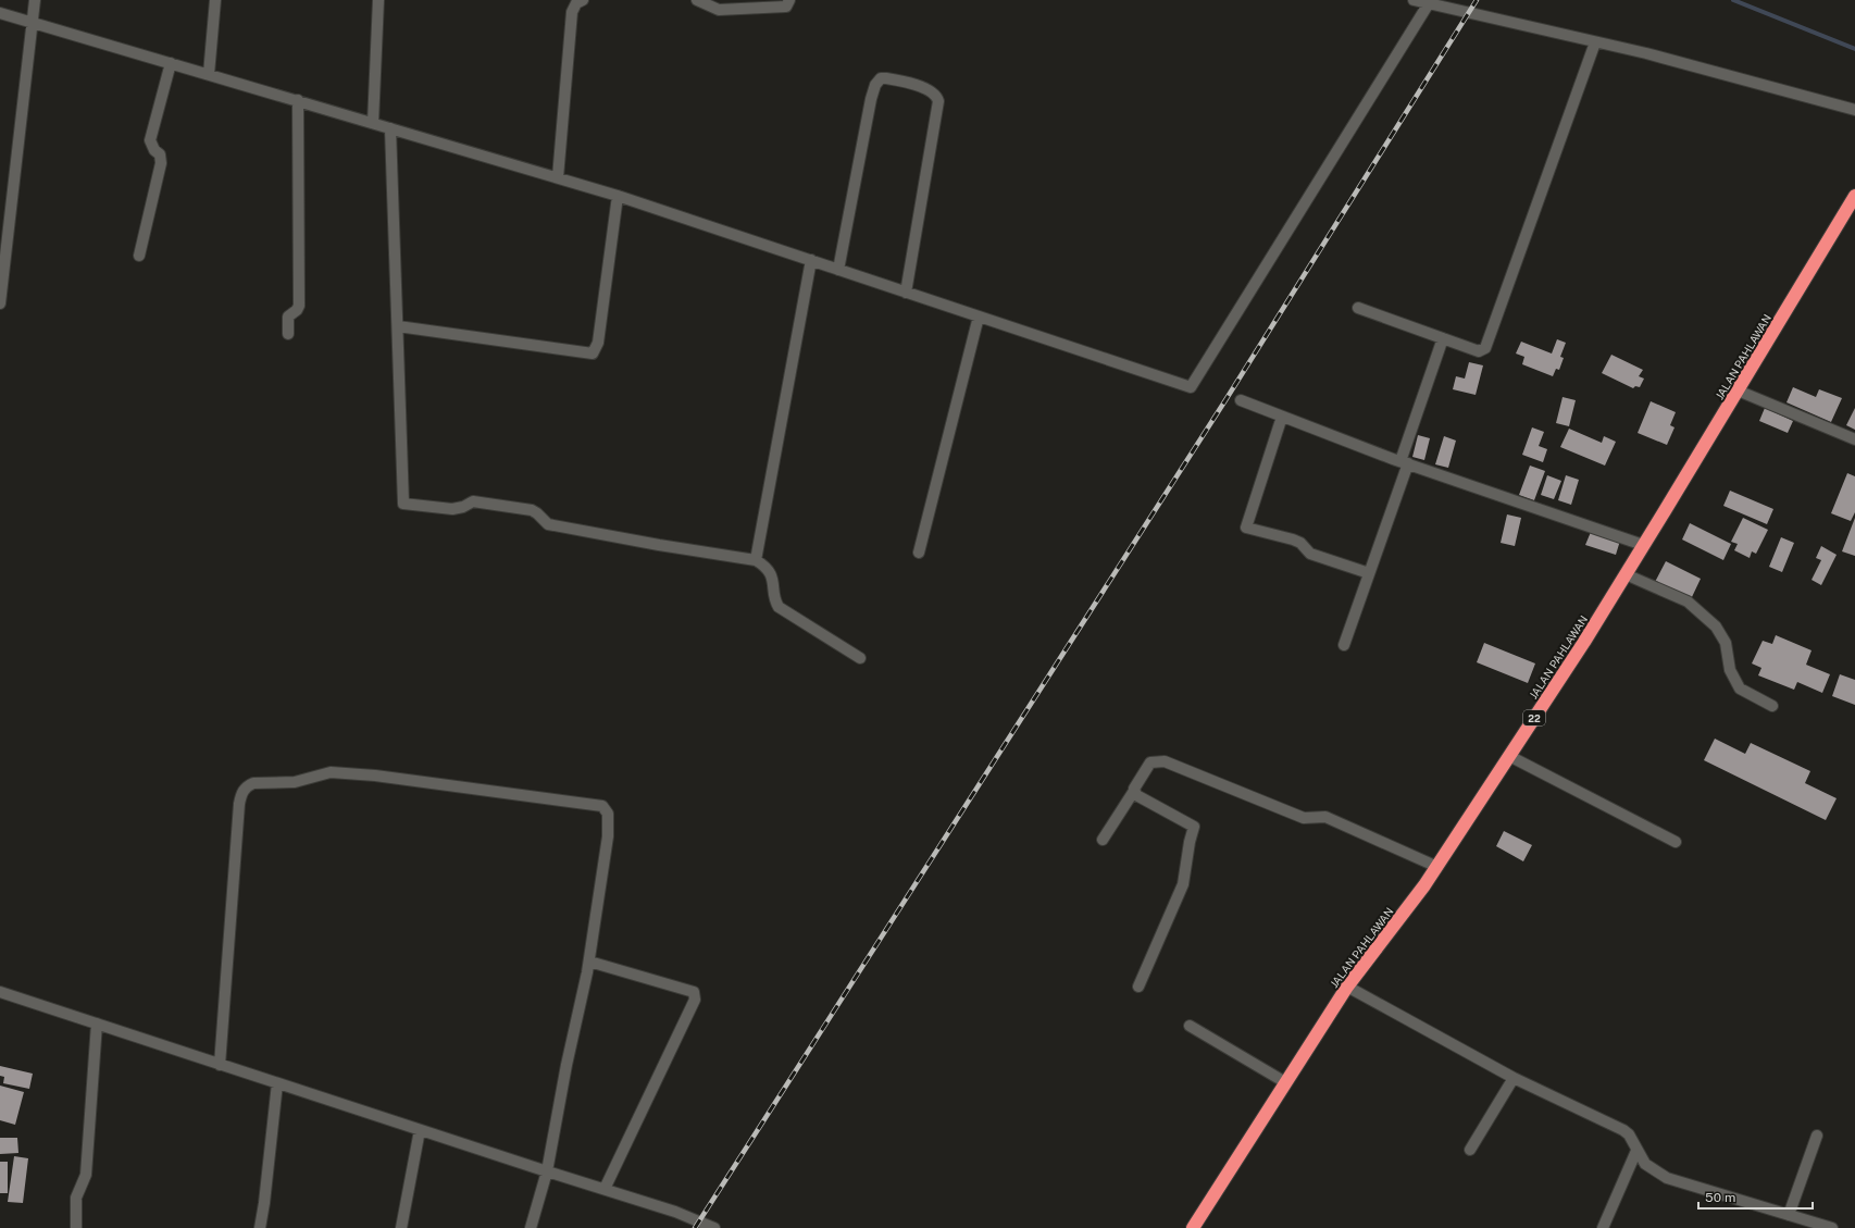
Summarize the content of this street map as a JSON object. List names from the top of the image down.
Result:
{
  "streets": {
    "highway": ["JALAN PAHLAWAN", "22"]
  },
  "scale_bar": "50 m"
}
